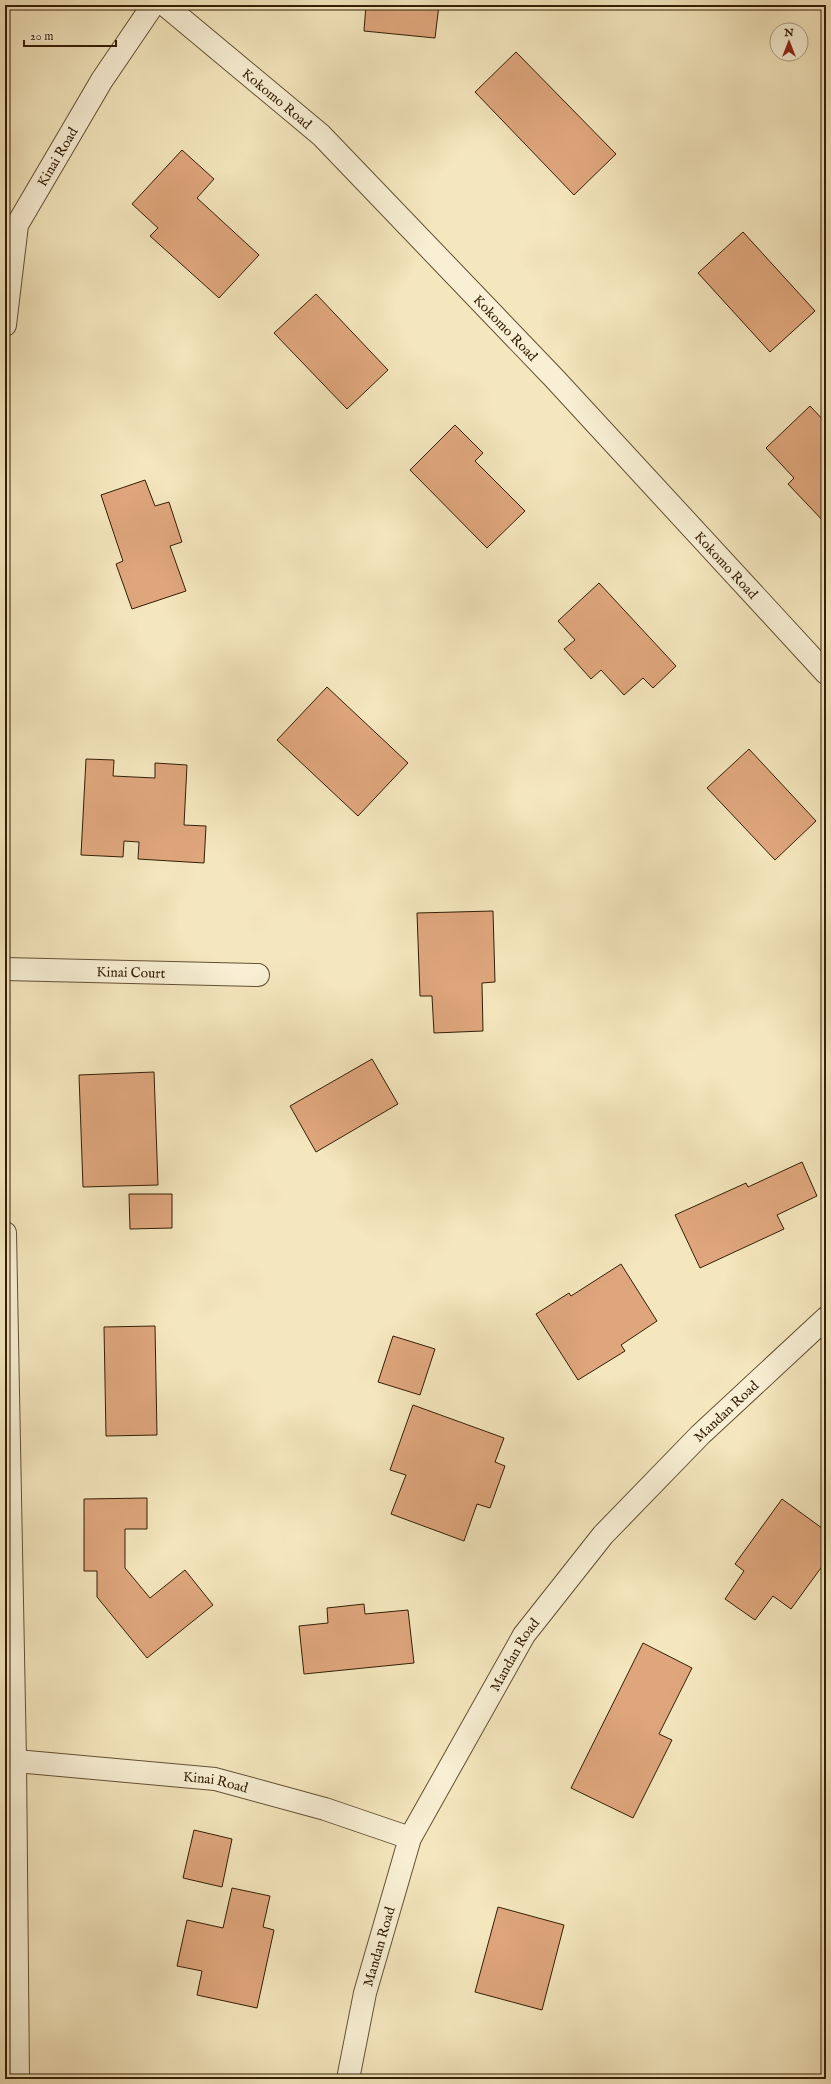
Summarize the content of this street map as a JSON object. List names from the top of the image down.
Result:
{
  "streets": {
    "street": [
      "Kokomo Road",
      "Kinai Road",
      "Kinai Court",
      "Mandan Road"
    ]
  },
  "crossings": [
    ["Kinai Road", "Mandan Road"]
  ],
  "scale_bar": "20 m",
  "north": "top"
}
